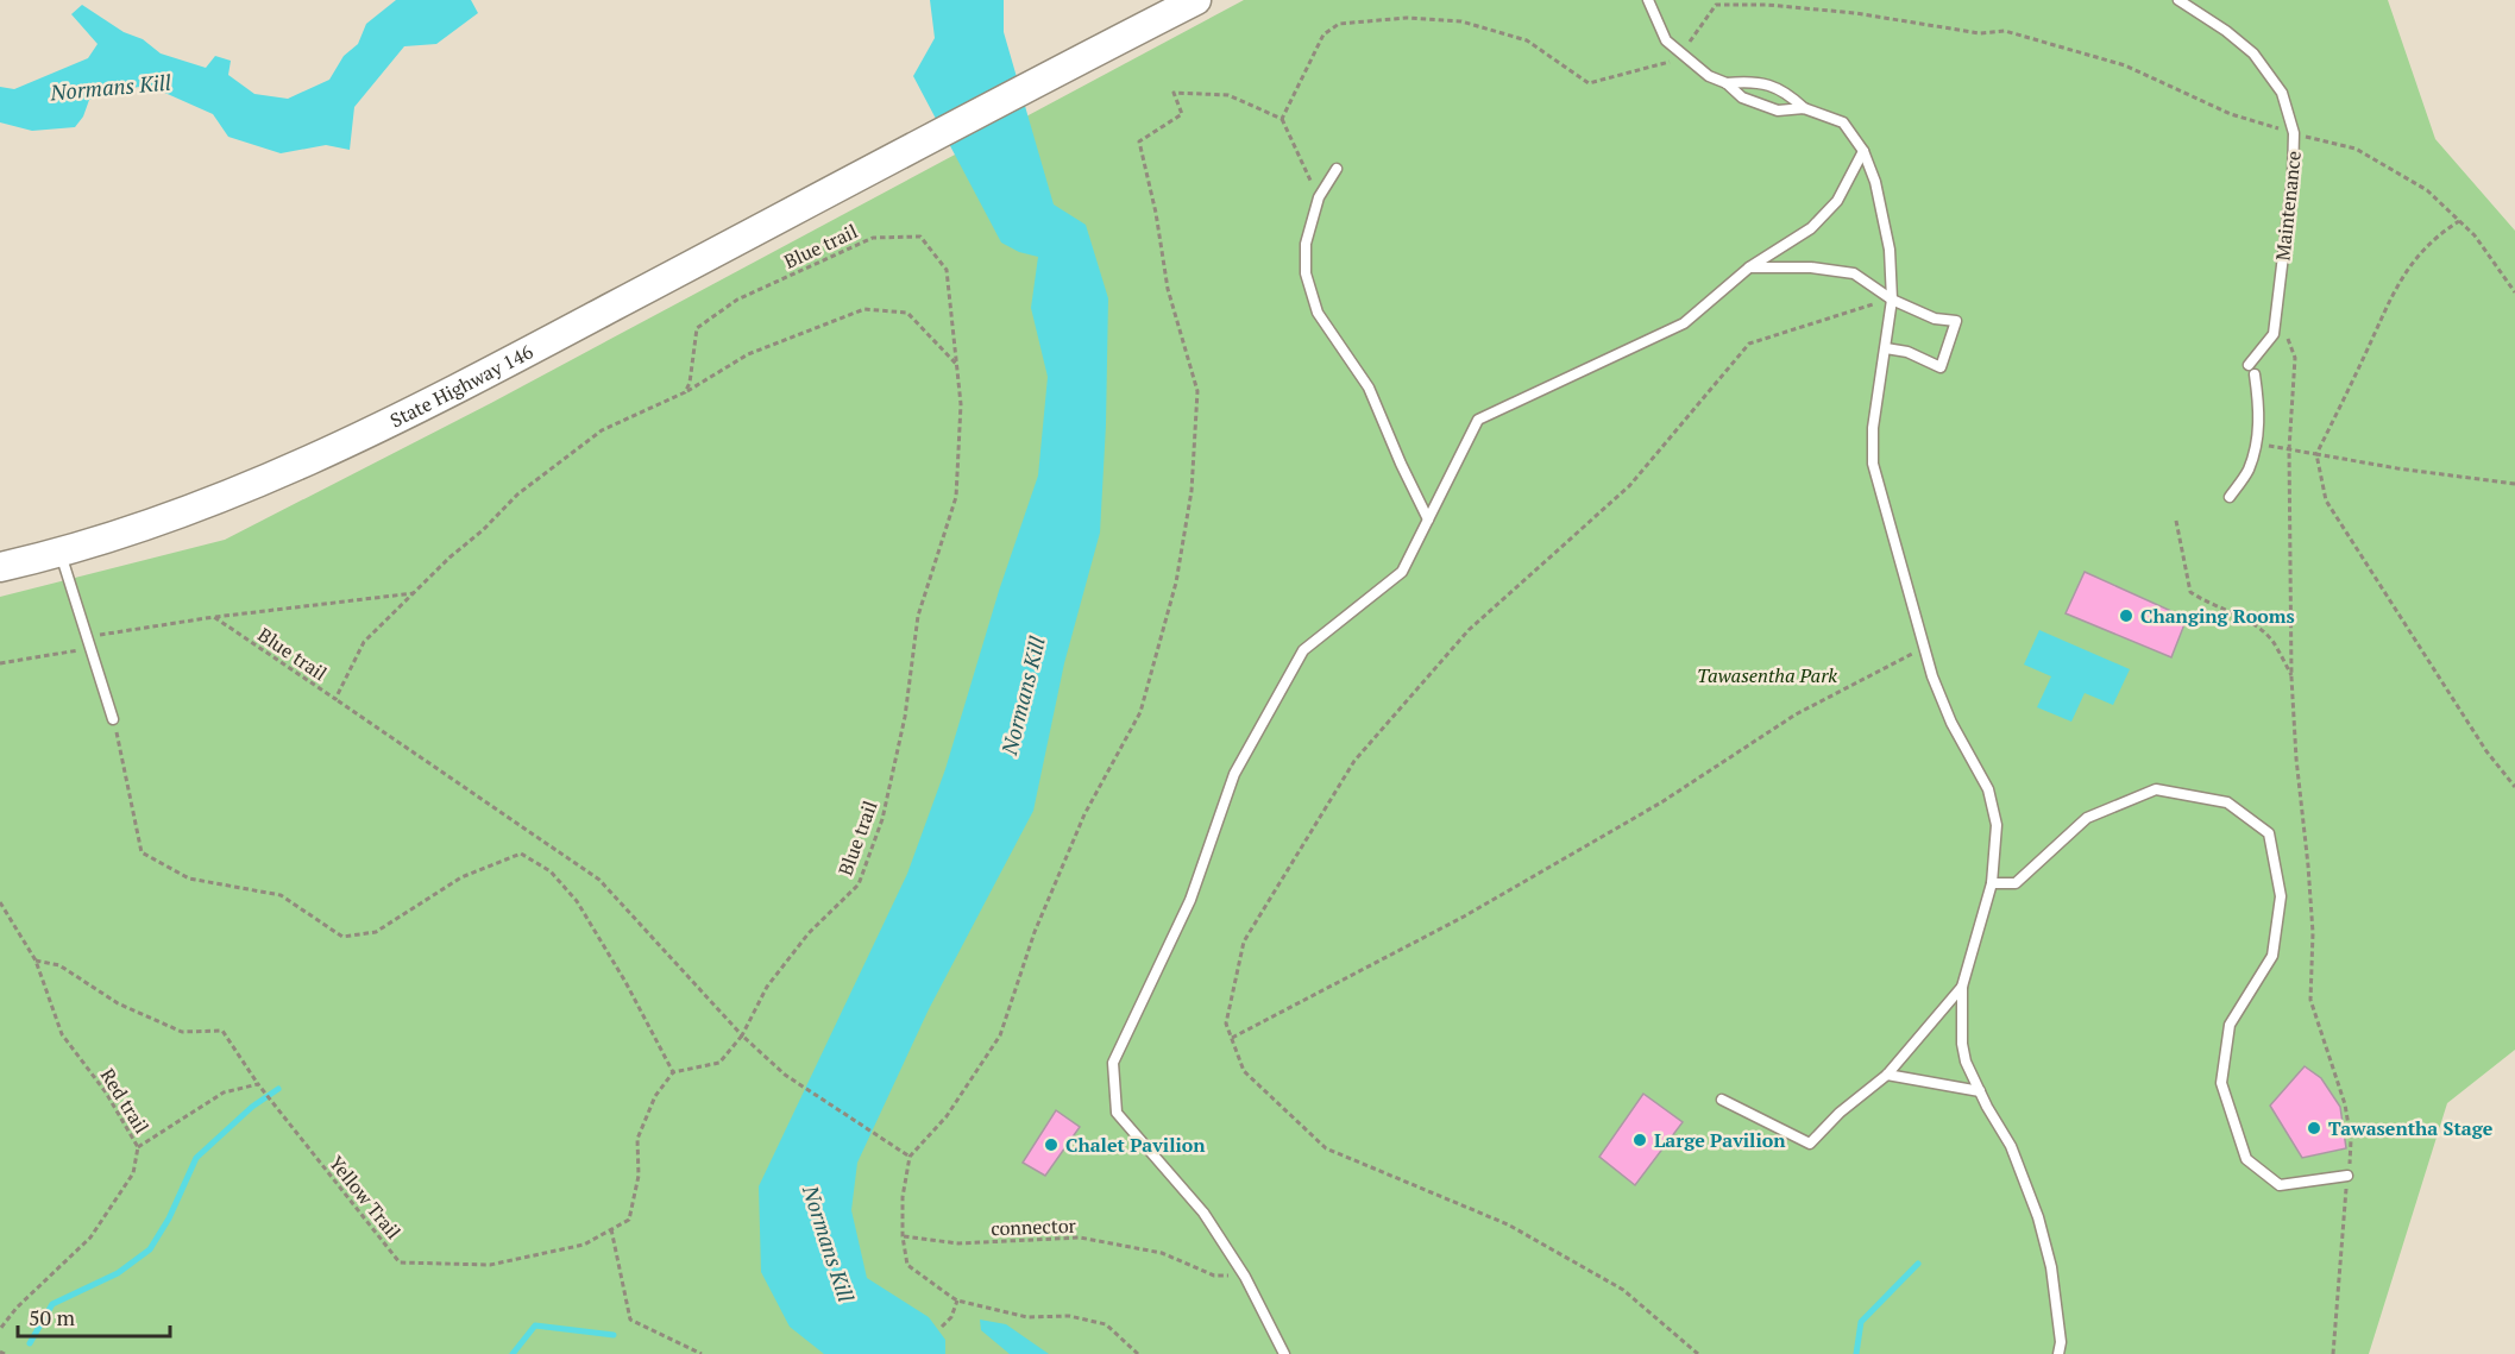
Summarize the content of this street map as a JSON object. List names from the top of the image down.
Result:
{
  "streets": {
    "main road": ["State Highway 146"],
    "lane": ["Maintenance"],
    "path": [
      "Blue trail",
      "Red trail",
      "Yellow Trail",
      "connector"
    ]
  },
  "crossings": [
    ["Blue trail", "Yellow Trail"]
  ],
  "water": ["Normans Kill"],
  "parks": ["Tawasentha Park"],
  "places": [
    "Changing Rooms",
    "Tawasentha Stage",
    "Large Pavilion",
    "Chalet Pavilion"
  ],
  "scale_bar": "50 m"
}
